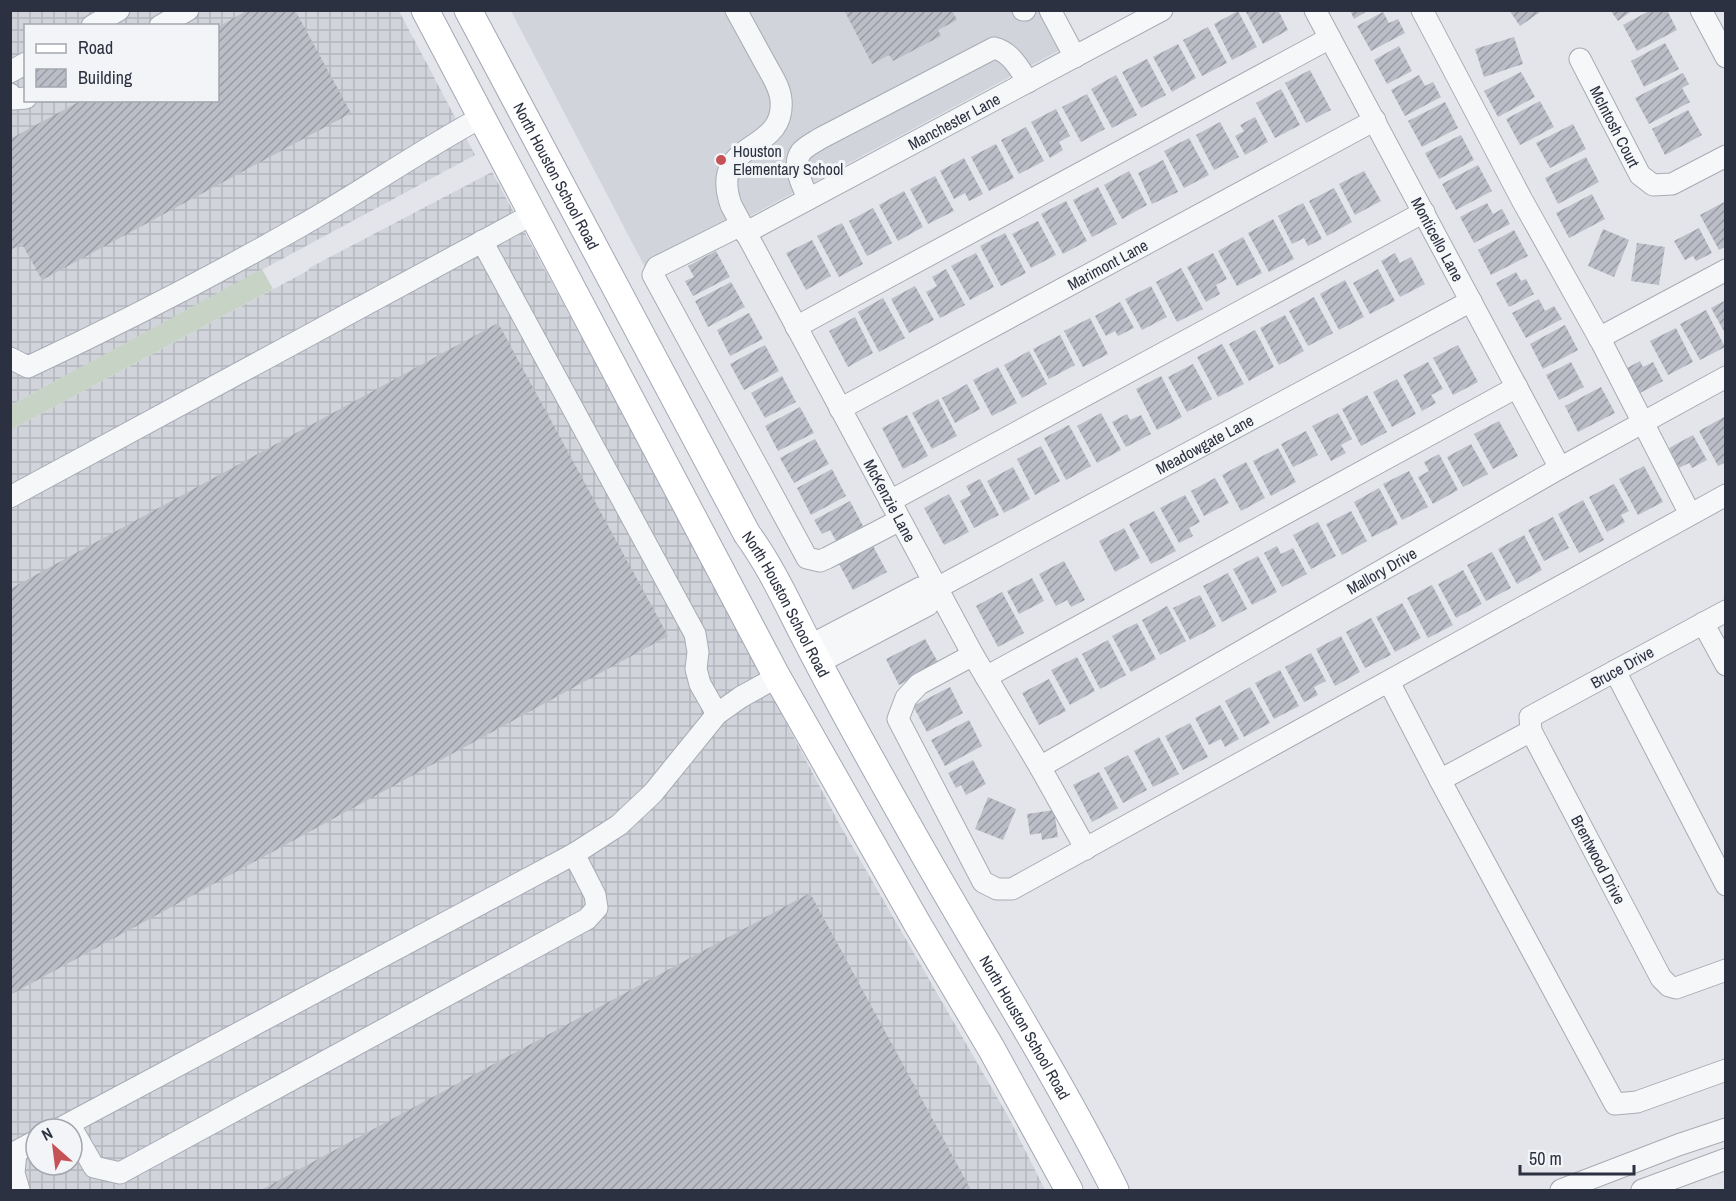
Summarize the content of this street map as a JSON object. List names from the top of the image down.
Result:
{
  "streets": {
    "main road": ["North Houston School Road"],
    "street": [
      "Manchester Lane",
      "McIntosh Court",
      "Monticello Lane",
      "Marimont Lane",
      "Meadowgate Lane",
      "McKenzie Lane",
      "Mallory Drive",
      "Bruce Drive",
      "Brentwood Drive"
    ]
  },
  "crossings": [
    ["Manchester Lane", "McKenzie Lane"],
    ["North Houston School Road", "Meadowgate Lane"],
    ["Monticello Lane", "Marimont Lane"],
    ["Monticello Lane", "Meadowgate Lane"],
    ["Monticello Lane", "Mallory Drive"],
    ["Marimont Lane", "McKenzie Lane"],
    ["Meadowgate Lane", "McKenzie Lane"],
    ["McKenzie Lane", "Mallory Drive"],
    ["Bruce Drive", "Brentwood Drive"]
  ],
  "places": ["Houston Elementary School"],
  "legend": ["Road", "Building"],
  "scale_bar": "50 m",
  "north": "top left"
}
